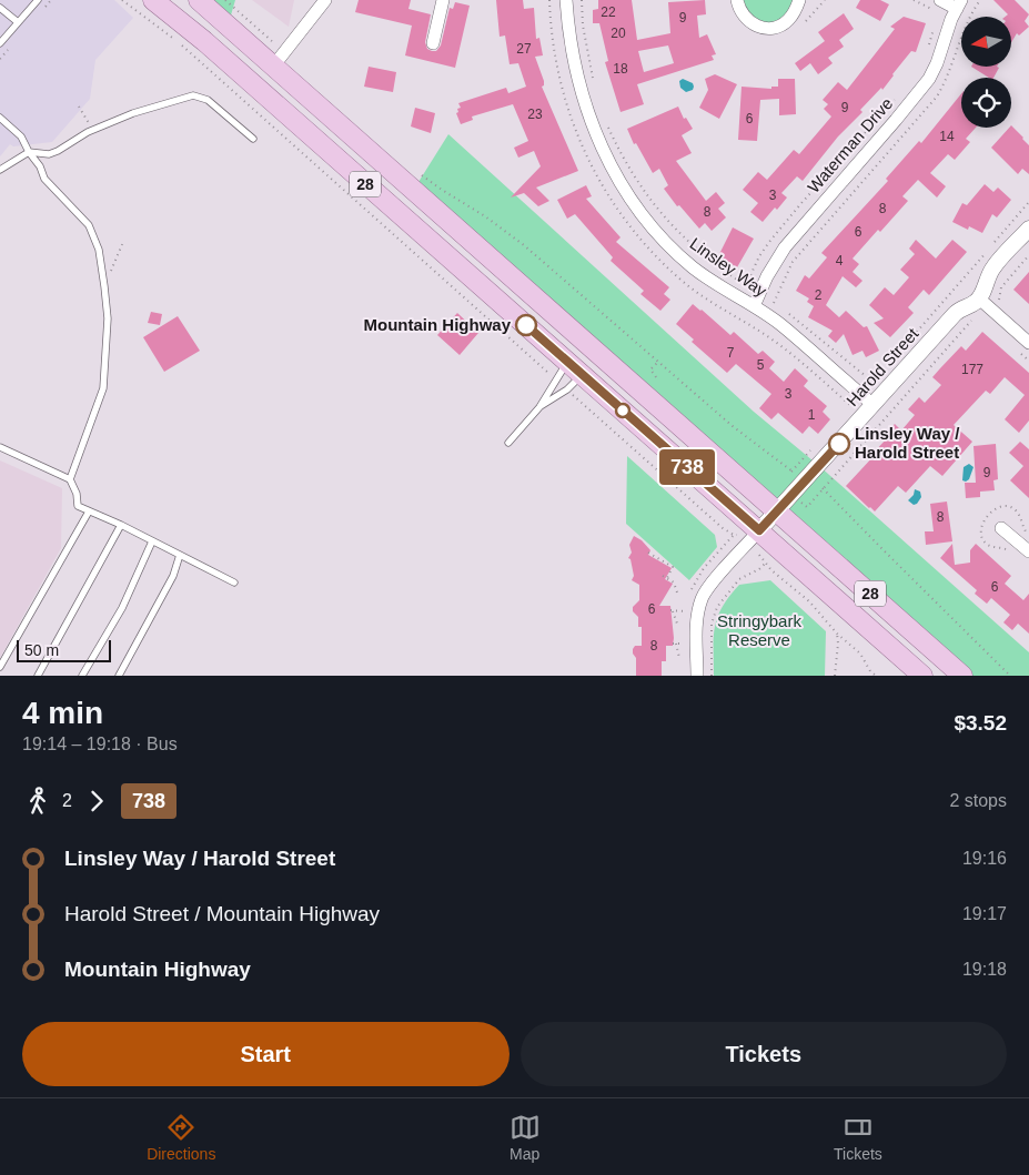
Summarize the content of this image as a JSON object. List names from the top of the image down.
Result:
{
  "streets": {
    "main road": ["28"],
    "street": ["Waterman Drive", "Linsley Way", "Harold Street"]
  },
  "crossings": [
    ["Waterman Drive", "Linsley Way"],
    ["28", "Harold Street"],
    ["Linsley Way", "Harold Street"]
  ],
  "parks": ["Stringybark Reserve"],
  "places": ["Mountain Highway", "Linsley Way / Harold Street"],
  "lines": ["bus line 738"],
  "house_numbers": [
    "22",
    "9",
    "20",
    "27",
    "18",
    "9",
    "23",
    "6",
    "14",
    "3",
    "8",
    "8",
    "6",
    "4",
    "2",
    "7",
    "5",
    "177",
    "3",
    "1",
    "9",
    "8",
    "6",
    "6",
    "8"
  ],
  "scale_bar": "50 m",
  "north": "left",
  "page": {
    "on_map": "738",
    "scale": "50 m",
    "heading": ["4 min", "19:14 – 19:18 · Bus", "$3.52"],
    "legs": ["2", "738", "2 stops"],
    "list": [
      {
        "name": "Linsley Way / Harold Street",
        "value": "19:16"
      },
      {
        "name": "Harold Street / Mountain Highway",
        "value": "19:17"
      },
      {
        "name": "Mountain Highway",
        "value": "19:18"
      }
    ],
    "buttons": ["Start", "Tickets"],
    "tabs": ["Directions", "Map", "Tickets"]
  }
}
